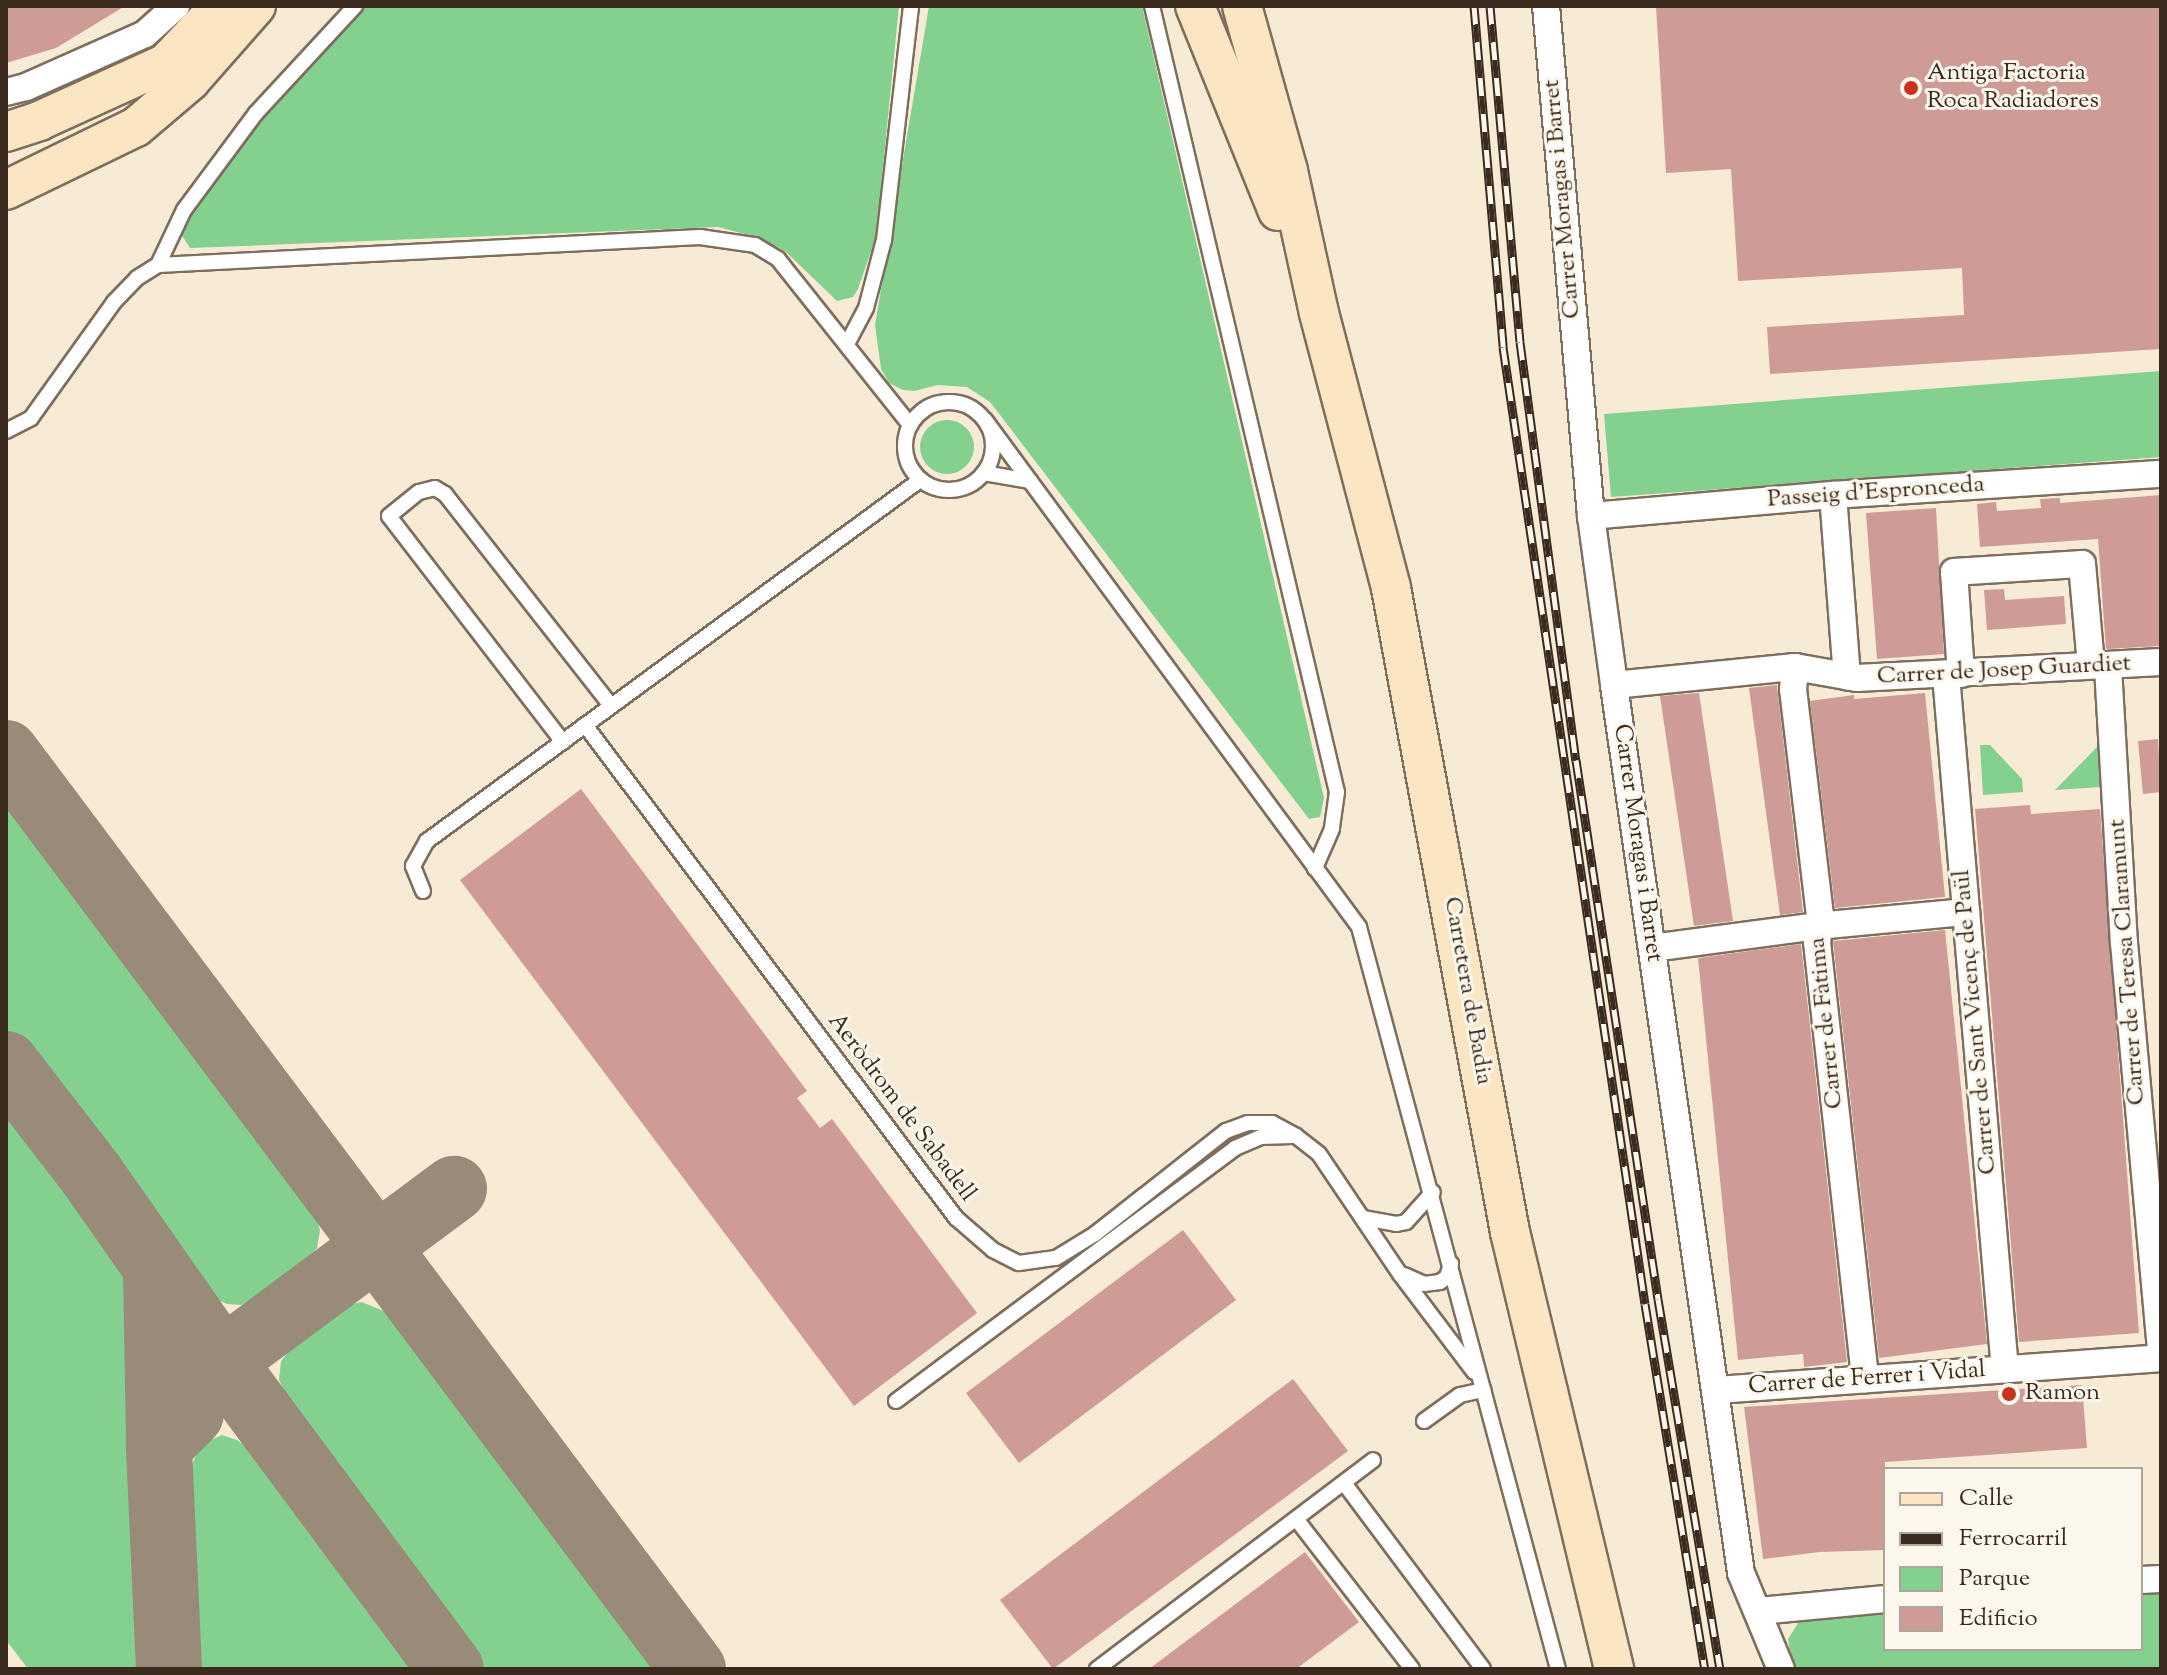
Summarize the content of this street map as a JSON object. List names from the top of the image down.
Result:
{
  "streets": {
    "street": [
      "Carrer Moragas i Barret",
      "Passeig d'Espronceda",
      "Carrer de Josep Guardiet",
      "Carrer de Teresa Claramunt",
      "Carretera de Badia",
      "Carrer de Sant Vicenç de Paül",
      "Carrer de Fàtima",
      "Carrer de Ferrer i Vidal"
    ],
    "lane": ["Aeròdrom de Sabadell"]
  },
  "crossings": [
    ["Carrer Moragas i Barret", "Passeig d'Espronceda"],
    ["Carrer Moragas i Barret", "Carrer de Josep Guardiet"],
    ["Carrer Moragas i Barret", "Carrer de Ferrer i Vidal"],
    ["Passeig d'Espronceda", "Carrer de Josep Guardiet"],
    ["Carrer de Josep Guardiet", "Carrer de Teresa Claramunt"],
    ["Carrer de Josep Guardiet", "Carrer de Sant Vicenç de Paül"],
    ["Carrer de Josep Guardiet", "Carrer de Fàtima"],
    ["Carrer de Teresa Claramunt", "Carrer de Sant Vicenç de Paül"],
    ["Carrer de Sant Vicenç de Paül", "Carrer de Ferrer i Vidal"],
    ["Carrer de Fàtima", "Carrer de Ferrer i Vidal"]
  ],
  "places": ["Antiga Factoria Roca Radiadores", "Ramon"],
  "legend": [
    "Calle",
    "Ferrocarril",
    "Parque",
    "Edificio"
  ]
}
